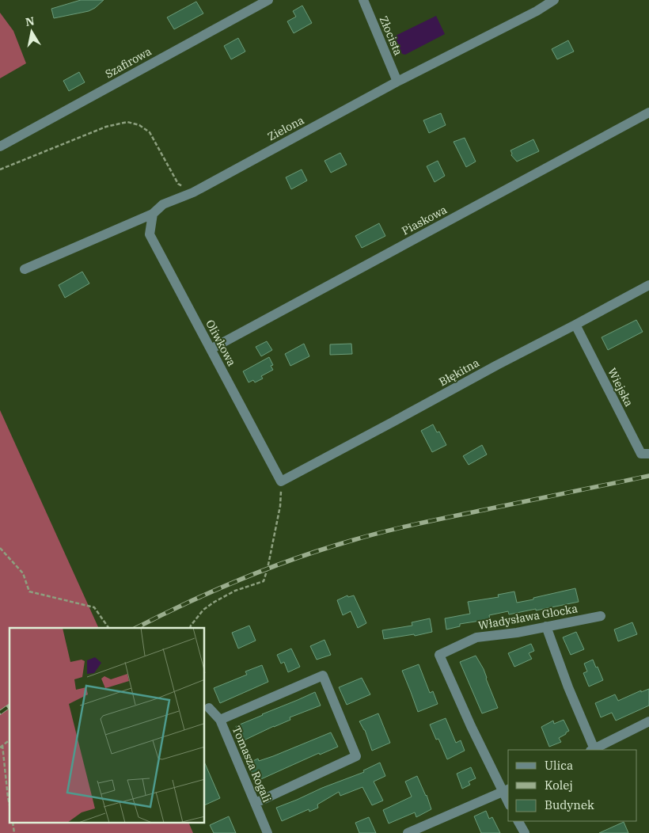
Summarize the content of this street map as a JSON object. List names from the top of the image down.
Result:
{
  "streets": {
    "street": [
      "Złocista",
      "Szafirowa",
      "Zielona",
      "Piaskowa",
      "Oliwkowa",
      "Błękitna",
      "Wiejska",
      "Władysława Glocka",
      "Tomasza Rogali"
    ]
  },
  "crossings": [
    ["Złocista", "Zielona"],
    ["Zielona", "Oliwkowa"],
    ["Piaskowa", "Oliwkowa"],
    ["Oliwkowa", "Błękitna"],
    ["Błękitna", "Wiejska"]
  ],
  "legend": ["Ulica", "Kolej", "Budynek"],
  "north": "top"
}
